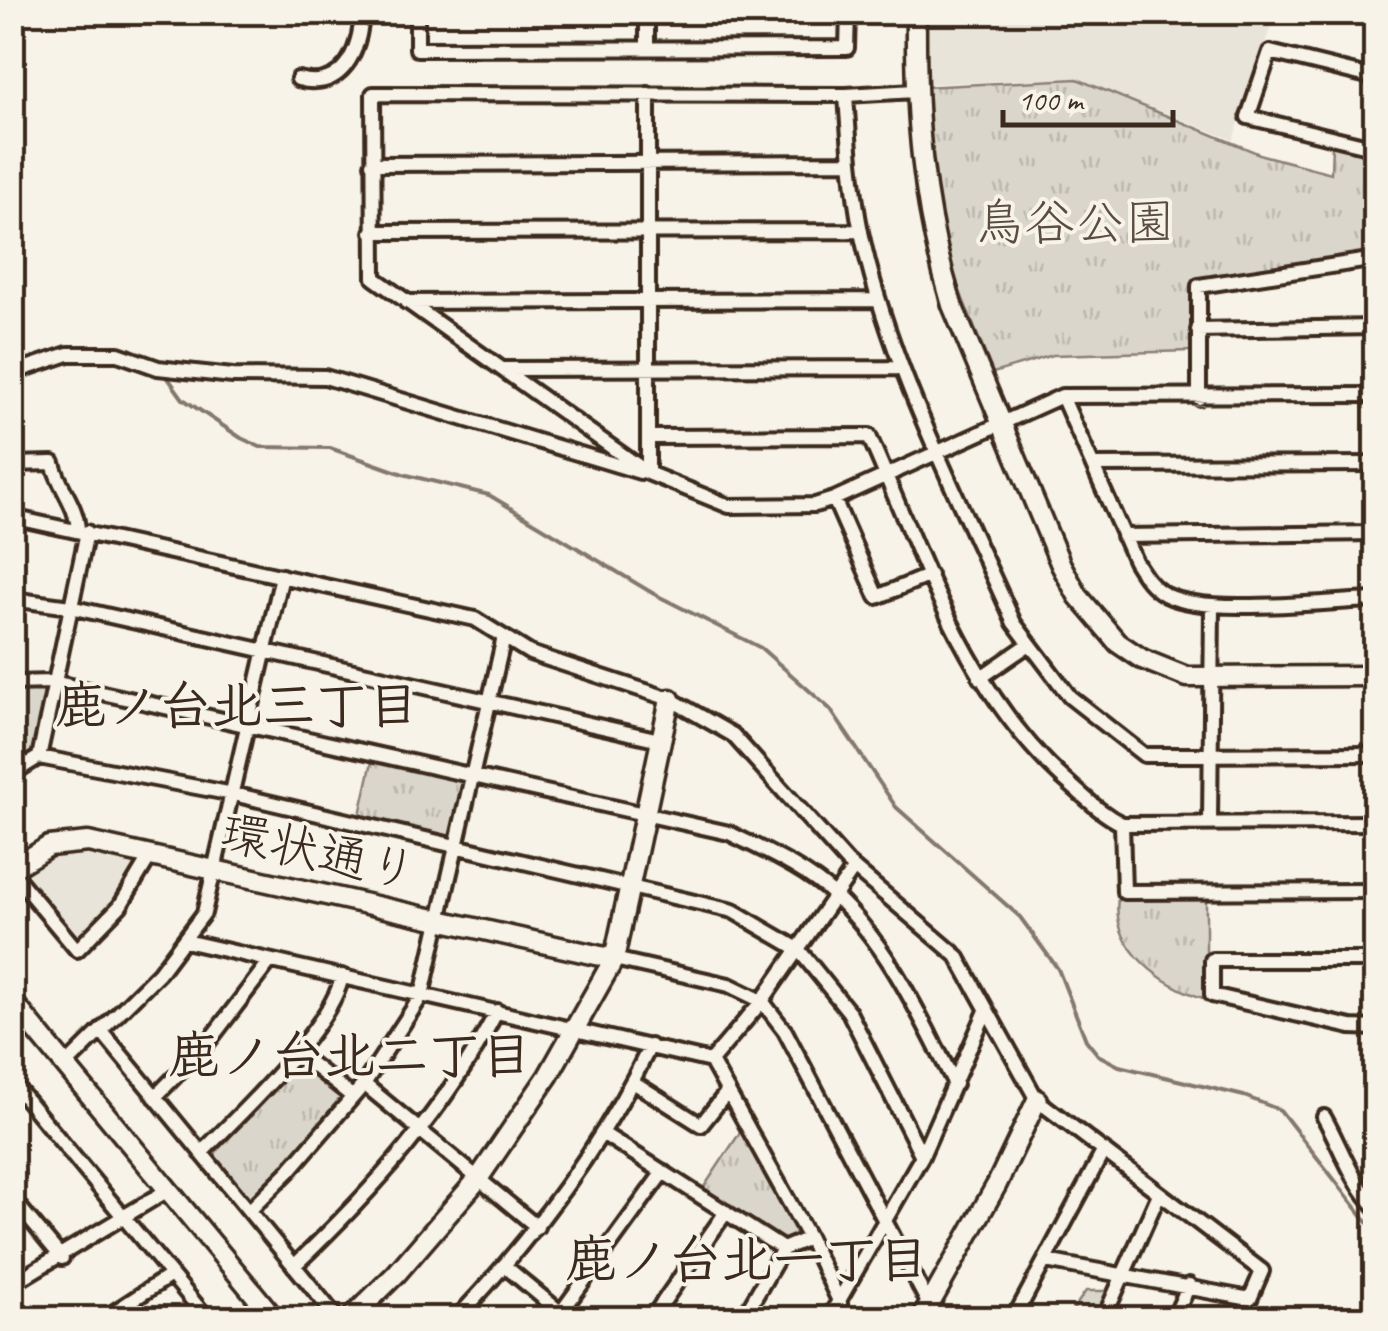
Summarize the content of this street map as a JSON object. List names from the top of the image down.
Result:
{
  "streets": {
    "street": ["環状通り"]
  },
  "districts": ["鹿ノ台北三丁目", "鹿ノ台北二丁目", "鹿ノ台北一丁目"],
  "parks": ["鳥谷公園"],
  "scale_bar": "100 m"
}
